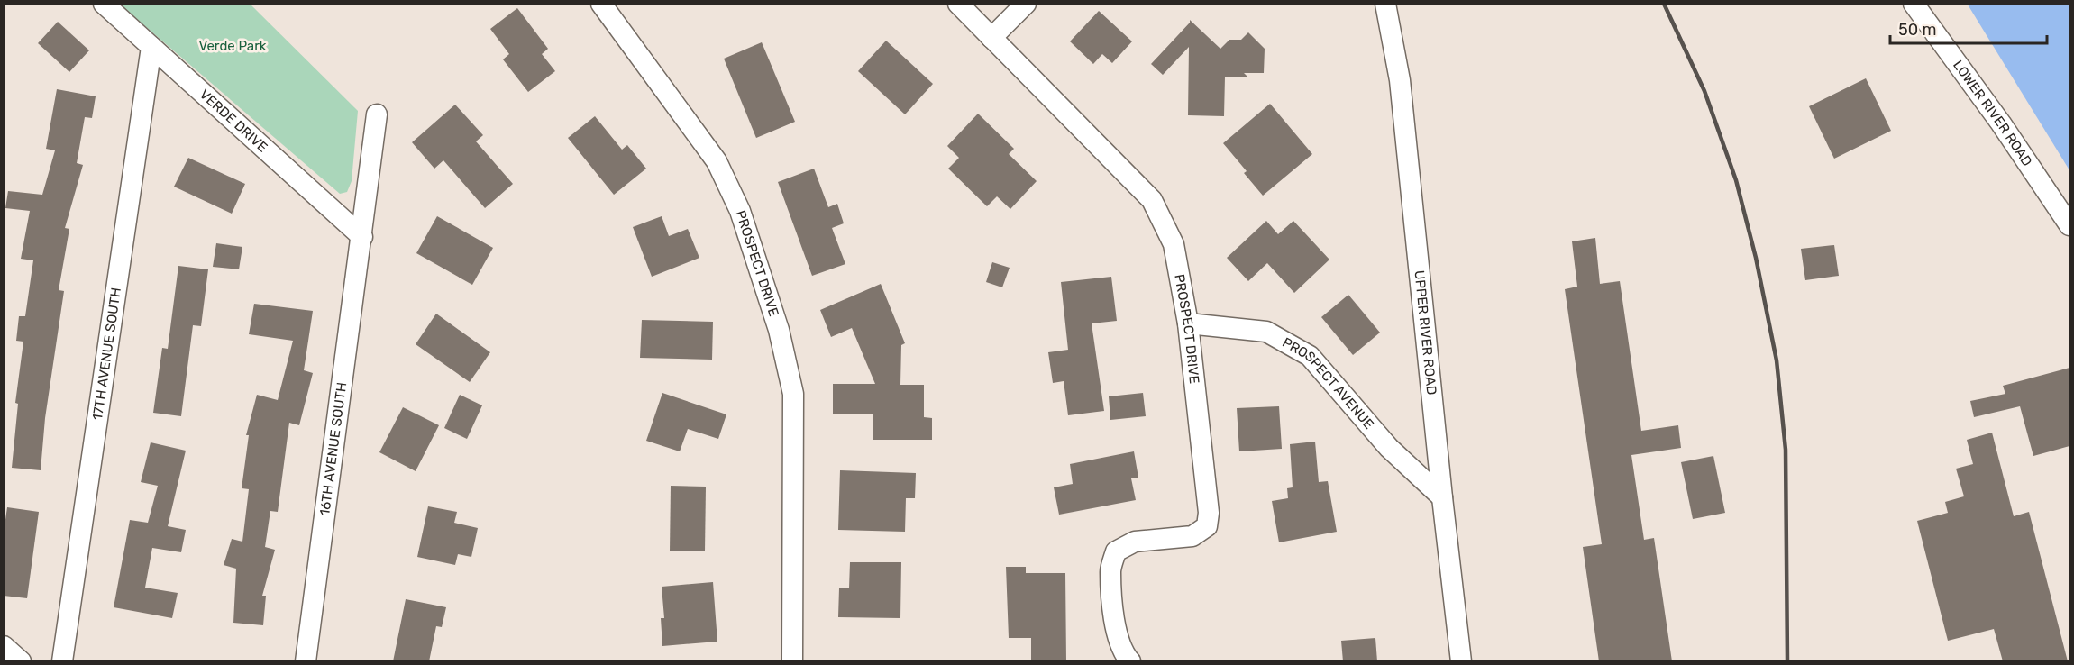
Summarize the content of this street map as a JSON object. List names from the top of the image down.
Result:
{
  "streets": {
    "street": [
      "LOWER RIVER ROAD",
      "VERDE DRIVE",
      "PROSPECT DRIVE",
      "UPPER RIVER ROAD",
      "17TH AVENUE SOUTH",
      "PROSPECT AVENUE",
      "16TH AVENUE SOUTH"
    ]
  },
  "crossings": [
    ["VERDE DRIVE", "17TH AVENUE SOUTH"],
    ["VERDE DRIVE", "16TH AVENUE SOUTH"],
    ["PROSPECT DRIVE", "PROSPECT AVENUE"],
    ["UPPER RIVER ROAD", "PROSPECT AVENUE"]
  ],
  "parks": ["Verde Park"],
  "scale_bar": "50 m"
}
